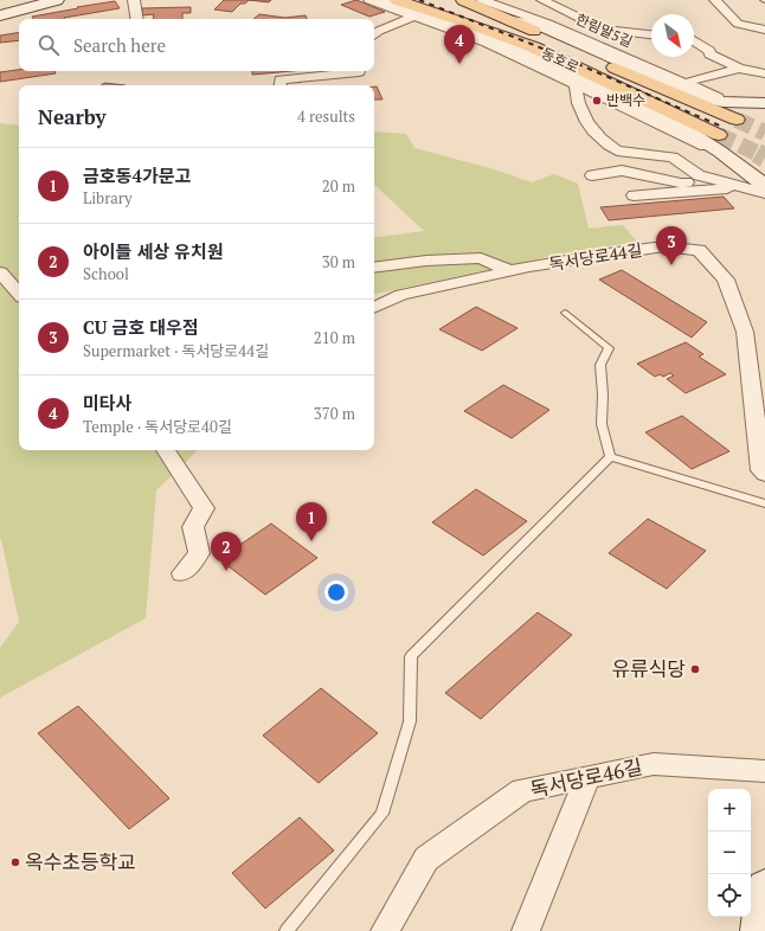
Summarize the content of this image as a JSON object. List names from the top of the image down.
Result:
{
  "streets": {
    "main road": ["동호로"],
    "street": ["한림말5길", "독서당로44길", "독서당로46길"]
  },
  "places": ["반백수", "유류식당", "옥수초등학교"],
  "north": "bottom right",
  "page": {
    "search": "Search here",
    "pins": [
      "4",
      "3",
      "1",
      "2"
    ],
    "heading": ["Nearby", "4 results"],
    "list": [
      {
        "mark": "1",
        "name": "금호동4가문고",
        "note": "Library",
        "value": "20 m"
      },
      {
        "mark": "2",
        "name": "아이들 세상 유치원",
        "note": "School",
        "value": "30 m"
      },
      {
        "mark": "3",
        "name": "CU 금호 대우점",
        "note": "Supermarket · 독서당로44길",
        "value": "210 m"
      },
      {
        "mark": "4",
        "name": "미타사",
        "note": "Temple · 독서당로40길",
        "value": "370 m"
      }
    ],
    "map_buttons": ["+", "−"]
  }
}
